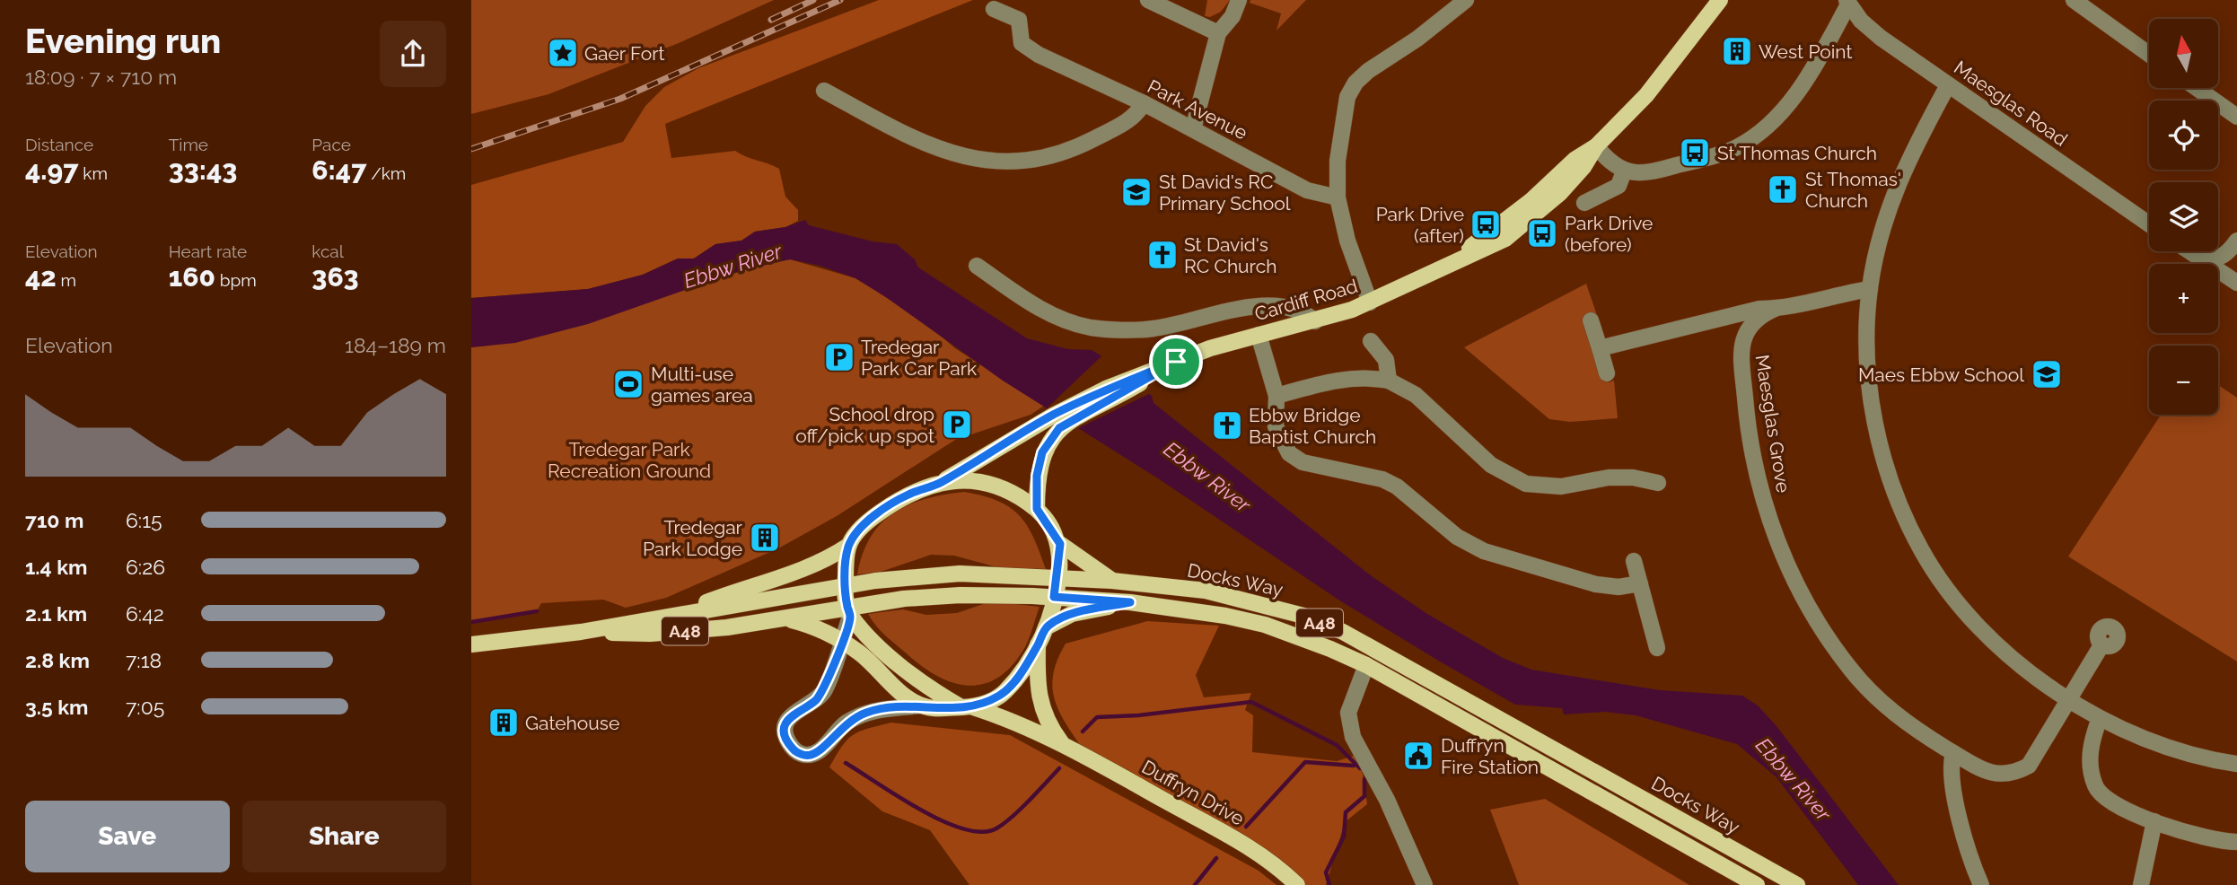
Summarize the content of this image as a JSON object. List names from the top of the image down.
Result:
{
  "streets": {
    "main road": [
      "Cardiff Road",
      "Docks Way",
      "A48",
      "Duffryn Drive"
    ],
    "street": ["Maesglas Road", "Park Avenue", "Maesglas Grove"]
  },
  "crossings": [
    ["Docks Way", "A48"]
  ],
  "water": ["Ebbw River"],
  "parks": ["Tredegar Park Recreation Ground"],
  "places": {
    "building": ["West Point", "Tredegar Park Lodge", "Gatehouse"],
    "place": ["Gaer Fort"],
    "bus stop": ["St Thomas Church", "Park Drive (after)", "Park Drive (before)"],
    "church": ["St Thomas' Church", "St David's RC Church", "Ebbw Bridge Baptist Church"],
    "school or university": ["St David's RC Primary School", "Maes Ebbw School"],
    "parking": ["Tredegar Park Car Park", "School drop off/pick up spot"],
    "sports": ["Multi-use games area"],
    "public building": ["Duffryn Fire Station"]
  },
  "north": "top",
  "page": {
    "heading": ["Evening run", "18:09 · 7 × 710 m"],
    "map_buttons": ["+", "−"],
    "stats": [
      ["Distance", "4.97 km"],
      ["Time", "33:43"],
      ["Pace", "6:47 /km"],
      ["Elevation", "42 m"],
      ["Heart rate", "160 bpm"],
      ["kcal", "363"]
    ],
    "chart": ["Elevation", "184–189 m"],
    "list": [
      {
        "name": "710 m",
        "note": "6:15"
      },
      {
        "name": "1.4 km",
        "note": "6:26"
      },
      {
        "name": "2.1 km",
        "note": "6:42"
      },
      {
        "name": "2.8 km",
        "note": "7:18"
      },
      {
        "name": "3.5 km",
        "note": "7:05"
      }
    ],
    "buttons": ["Save", "Share"]
  }
}
